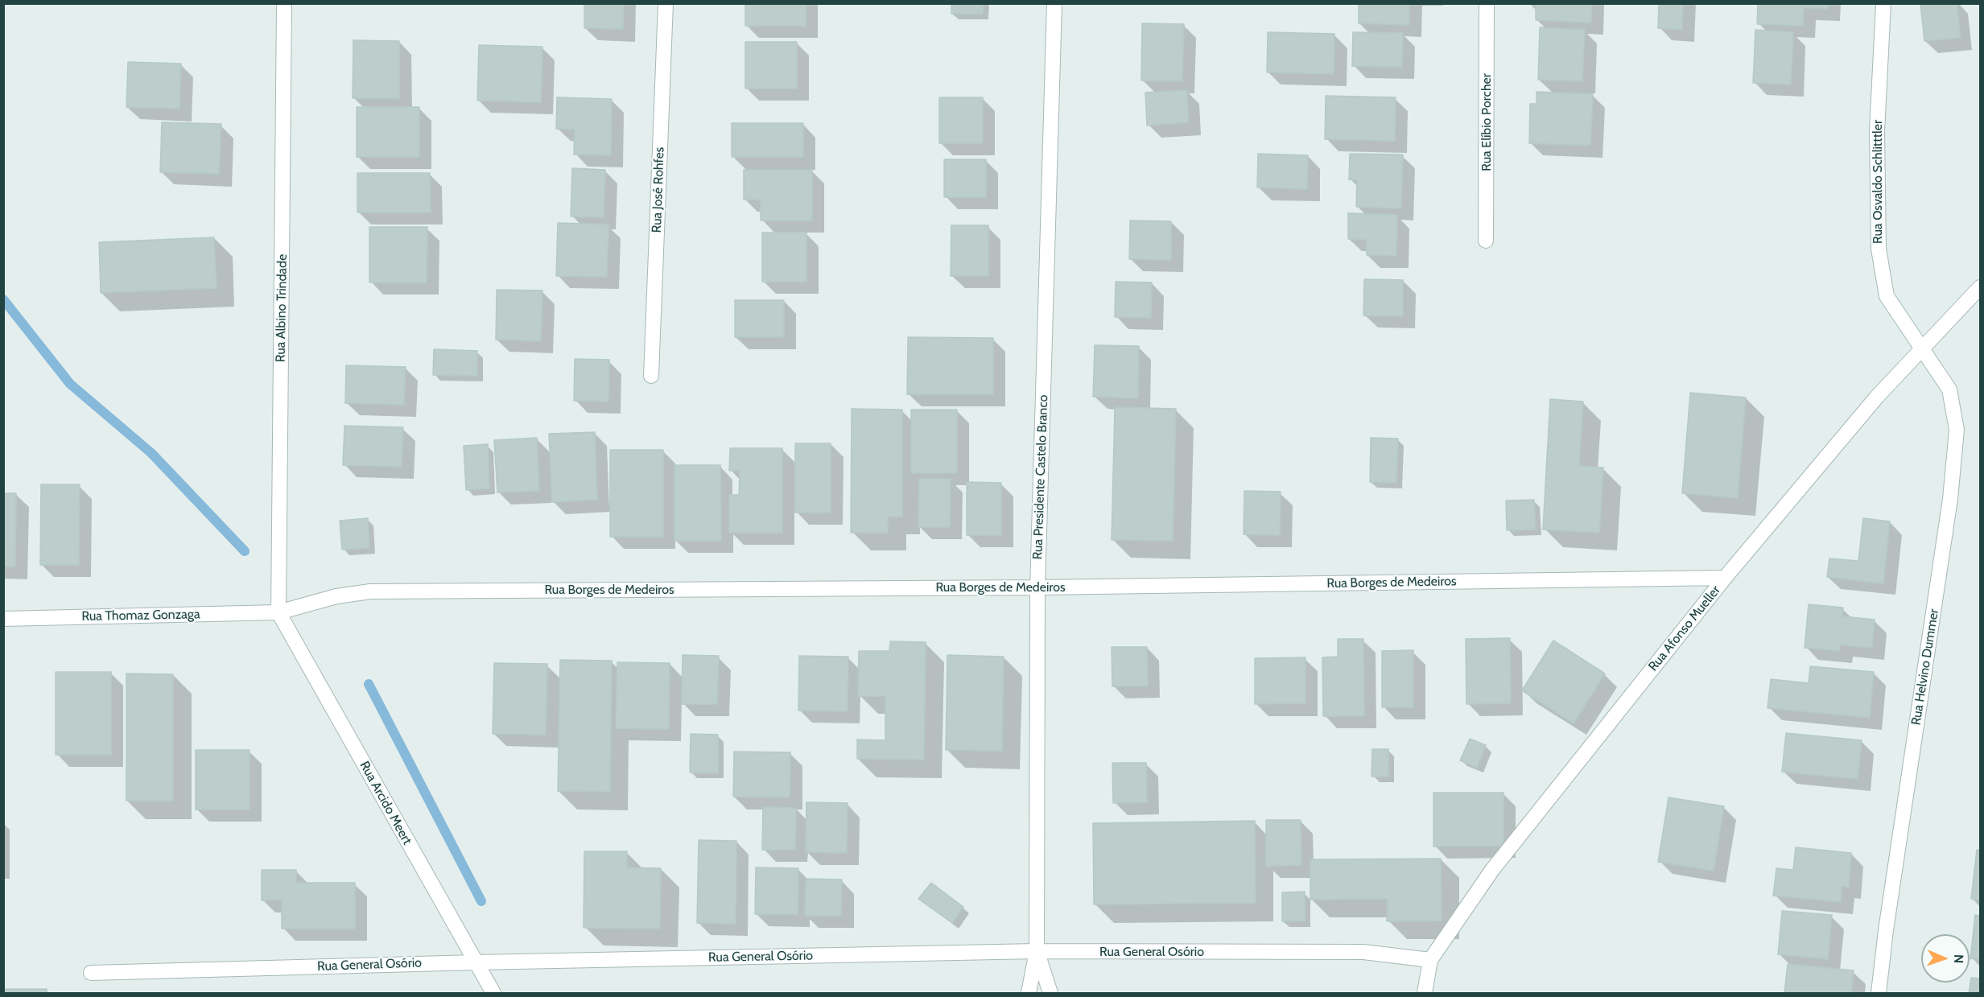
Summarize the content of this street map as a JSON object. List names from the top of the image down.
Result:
{
  "streets": {
    "street": [
      "Rua Elíbio Porcher",
      "Rua Osvaldo Schlitttler",
      "Rua José Rohfes",
      "Rua Albino Trindade",
      "Rua Presidente Castelo Branco",
      "Rua Borges de Medeiros",
      "Rua Thomaz Gonzaga",
      "Rua Afonso Mueller",
      "Rua Helvino Dummer",
      "Rua Arcido Meert",
      "Rua General Osório"
    ]
  },
  "crossings": [
    ["Rua Osvaldo Schlitttler", "Rua Afonso Mueller"],
    ["Rua Osvaldo Schlitttler", "Rua Helvino Dummer"],
    ["Rua Albino Trindade", "Rua Borges de Medeiros"],
    ["Rua Albino Trindade", "Rua Thomaz Gonzaga"],
    ["Rua Albino Trindade", "Rua Arcido Meert"],
    ["Rua Presidente Castelo Branco", "Rua Borges de Medeiros"],
    ["Rua Presidente Castelo Branco", "Rua General Osório"],
    ["Rua Borges de Medeiros", "Rua Thomaz Gonzaga"],
    ["Rua Borges de Medeiros", "Rua Afonso Mueller"],
    ["Rua Borges de Medeiros", "Rua Arcido Meert"],
    ["Rua Thomaz Gonzaga", "Rua Arcido Meert"],
    ["Rua Afonso Mueller", "Rua Helvino Dummer"],
    ["Rua Afonso Mueller", "Rua General Osório"],
    ["Rua Arcido Meert", "Rua General Osório"]
  ],
  "north": "right"
}
